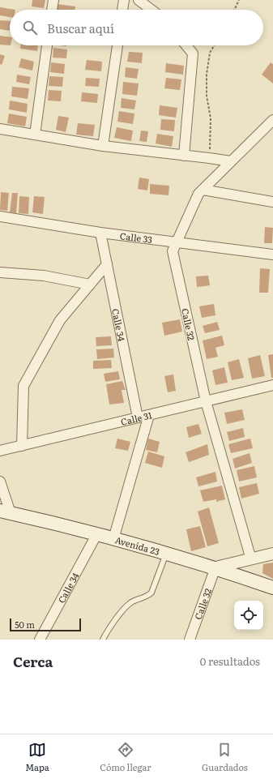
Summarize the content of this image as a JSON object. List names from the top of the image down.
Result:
{
  "streets": {
    "main road": ["Avenida 23"],
    "street": [
      "Calle 33",
      "Calle 32",
      "Calle 34",
      "Calle 31"
    ]
  },
  "crossings": [
    ["Calle 33", "Calle 32"],
    ["Calle 33", "Calle 34"],
    ["Calle 32", "Calle 31"],
    ["Calle 32", "Avenida 23"],
    ["Calle 34", "Calle 31"],
    ["Calle 34", "Avenida 23"]
  ],
  "scale_bar": "50 m",
  "page": {
    "search": "Buscar aquí",
    "scale": "50 m",
    "heading": ["Cerca", "0 resultados"],
    "nav": ["Mapa", "Cómo llegar", "Guardados"]
  }
}
